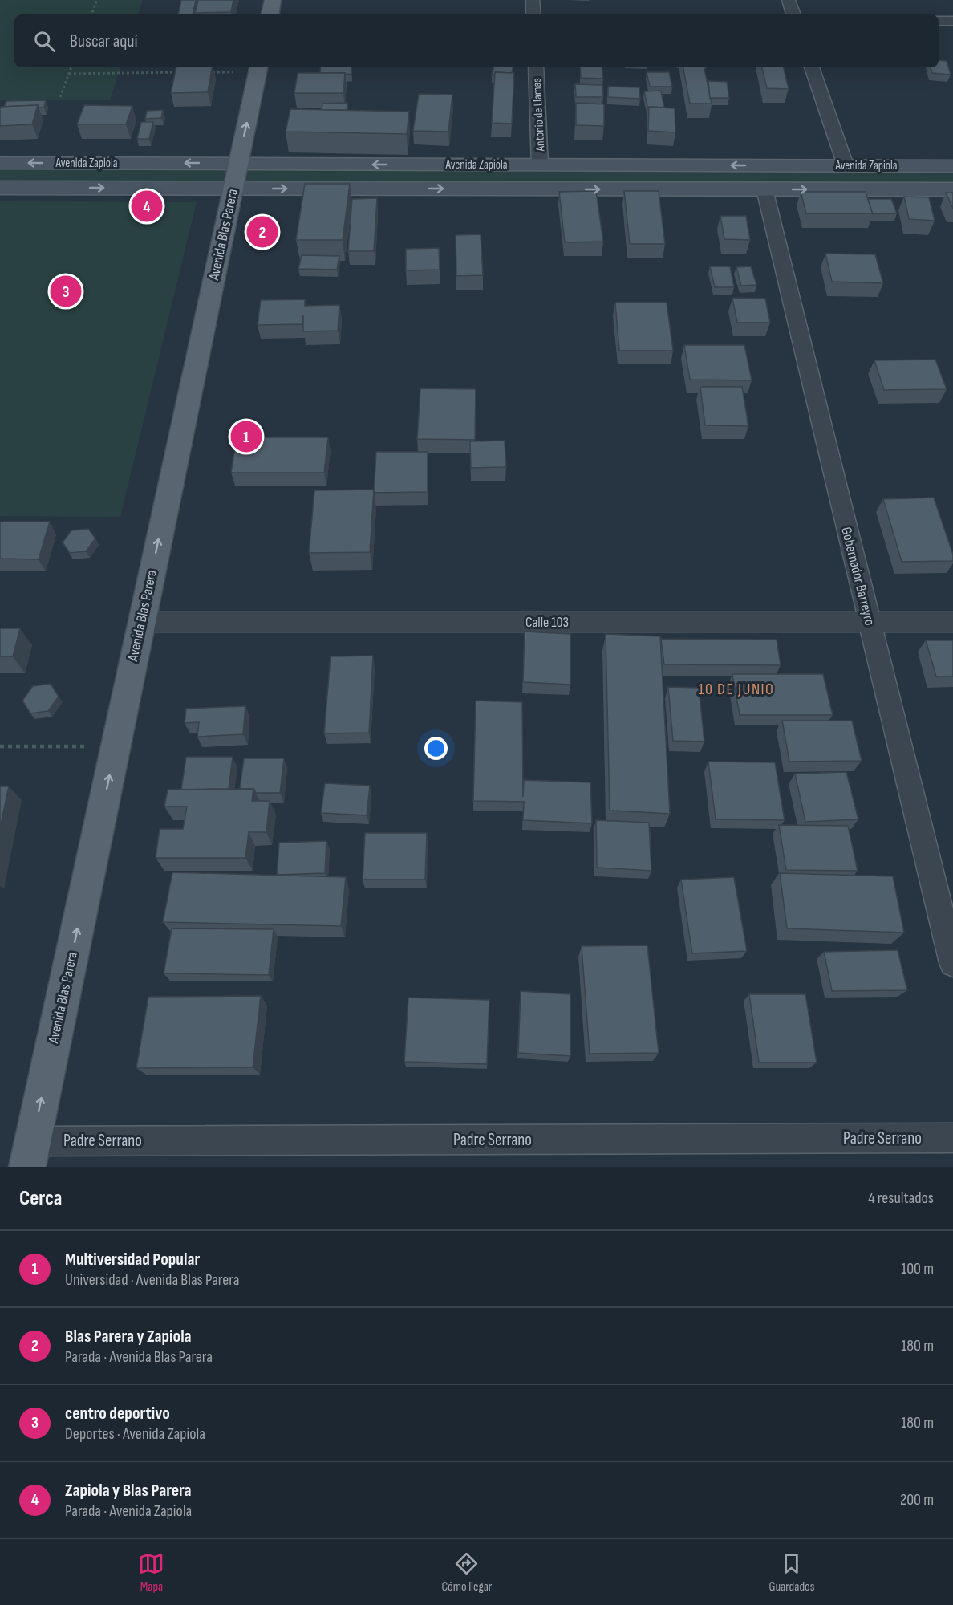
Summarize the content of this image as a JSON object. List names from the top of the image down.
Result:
{
  "streets": {
    "main road": ["Avenida Zapiola", "Avenida Blas Parera"],
    "street": [
      "Antonio de Llamas",
      "Gobernador Barreyro",
      "Calle 103",
      "Padre Serrano"
    ]
  },
  "crossings": [
    ["Antonio de Llamas", "Avenida Zapiola"],
    ["Avenida Zapiola", "Avenida Blas Parera"],
    ["Avenida Zapiola", "Gobernador Barreyro"],
    ["Avenida Blas Parera", "Calle 103"],
    ["Avenida Blas Parera", "Padre Serrano"],
    ["Gobernador Barreyro", "Calle 103"]
  ],
  "one_way": ["Avenida Blas Parera"],
  "districts": ["10 DE JUNIO"],
  "page": {
    "search": "Buscar aquí",
    "pins": [
      "4",
      "2",
      "3",
      "1"
    ],
    "heading": ["Cerca", "4 resultados"],
    "list": [
      {
        "mark": "1",
        "name": "Multiversidad Popular",
        "note": "Universidad · Avenida Blas Parera",
        "value": "100 m"
      },
      {
        "mark": "2",
        "name": "Blas Parera y Zapiola",
        "note": "Parada · Avenida Blas Parera",
        "value": "180 m"
      },
      {
        "mark": "3",
        "name": "centro deportivo",
        "note": "Deportes · Avenida Zapiola",
        "value": "180 m"
      },
      {
        "mark": "4",
        "name": "Zapiola y Blas Parera",
        "note": "Parada · Avenida Zapiola",
        "value": "200 m"
      }
    ],
    "nav": ["Mapa", "Cómo llegar", "Guardados"]
  }
}
